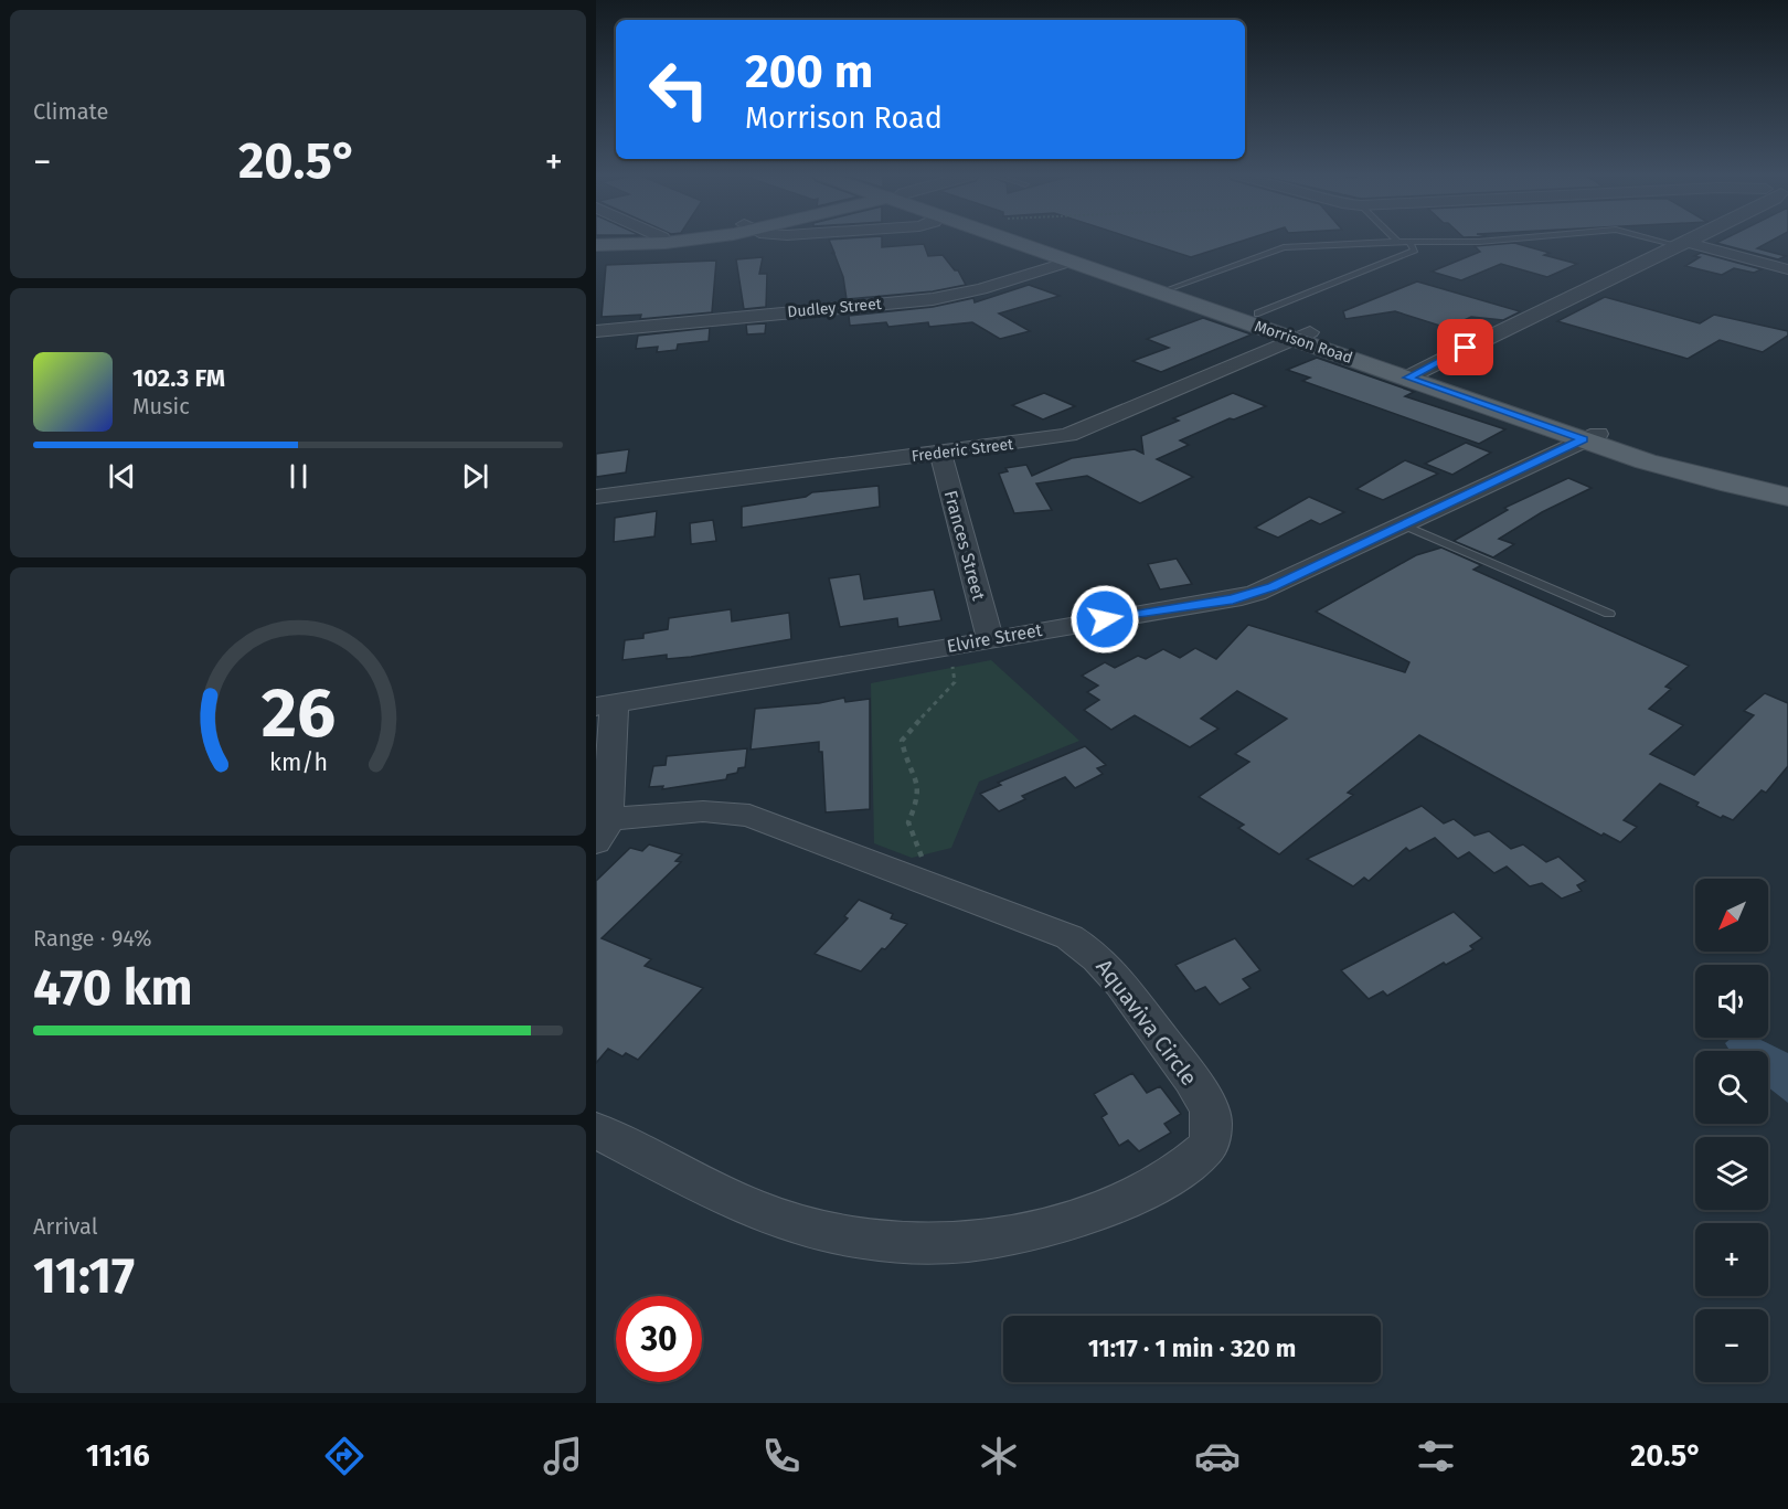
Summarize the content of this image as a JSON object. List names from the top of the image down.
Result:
{
  "streets": {
    "main road": ["Morrison Road"],
    "street": [
      "Dudley Street",
      "Frederic Street",
      "Frances Street",
      "Elvire Street",
      "Aquaviva Circle"
    ]
  },
  "crossings": [
    ["Dudley Street", "Morrison Road"],
    ["Morrison Road", "Frederic Street"],
    ["Morrison Road", "Elvire Street"],
    ["Frederic Street", "Frances Street"],
    ["Frances Street", "Elvire Street"],
    ["Elvire Street", "Aquaviva Circle"]
  ],
  "north": "bottom left",
  "page": {
    "tile": [
      "Climate",
      ["Range · 94%", "470 km"],
      ["Arrival", "11:17"]
    ],
    "turn": ["200 m", "Morrison Road"],
    "heat": ["−", "20.5°", "+"],
    "song": ["102.3 FM", "Music"],
    "map_buttons": ["+", "−"],
    "limit": "30",
    "trip": "11:17 · 1 min · 320 m",
    "tabs": ["11:16", "20.5°"],
    "gauge": ["26", "km/h"]
  }
}
